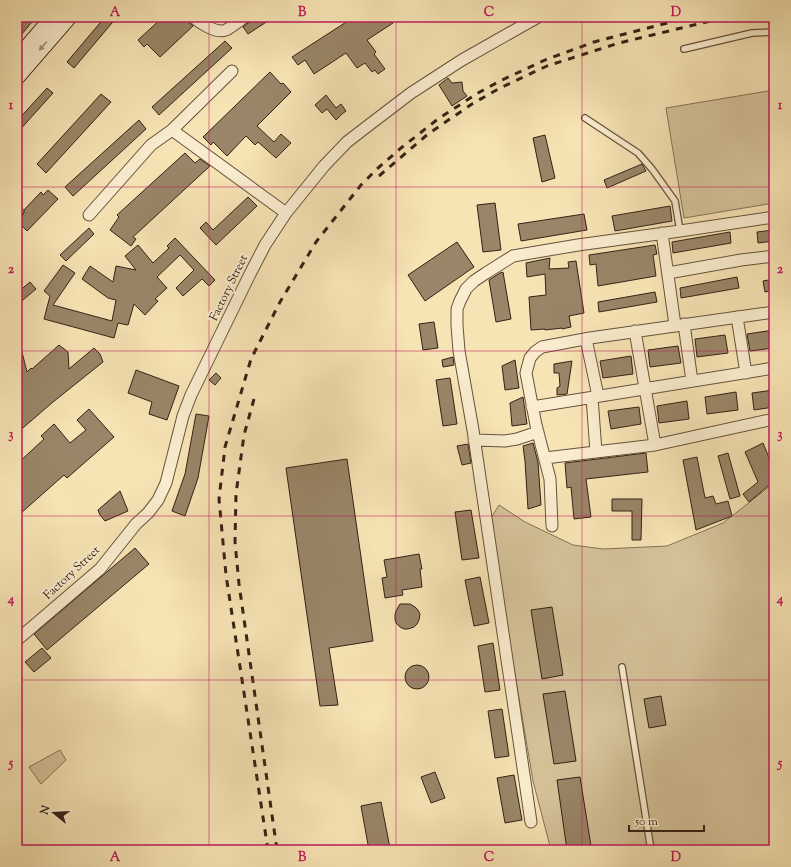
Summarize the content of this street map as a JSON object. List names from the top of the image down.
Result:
{
  "streets": {
    "street": ["Factory Street"]
  },
  "scale_bar": "50 m",
  "north": "left",
  "grid": {
    "columns": [
      "A",
      "B",
      "C",
      "D"
    ],
    "rows": [
      "1",
      "2",
      "3",
      "4",
      "5"
    ]
  }
}
